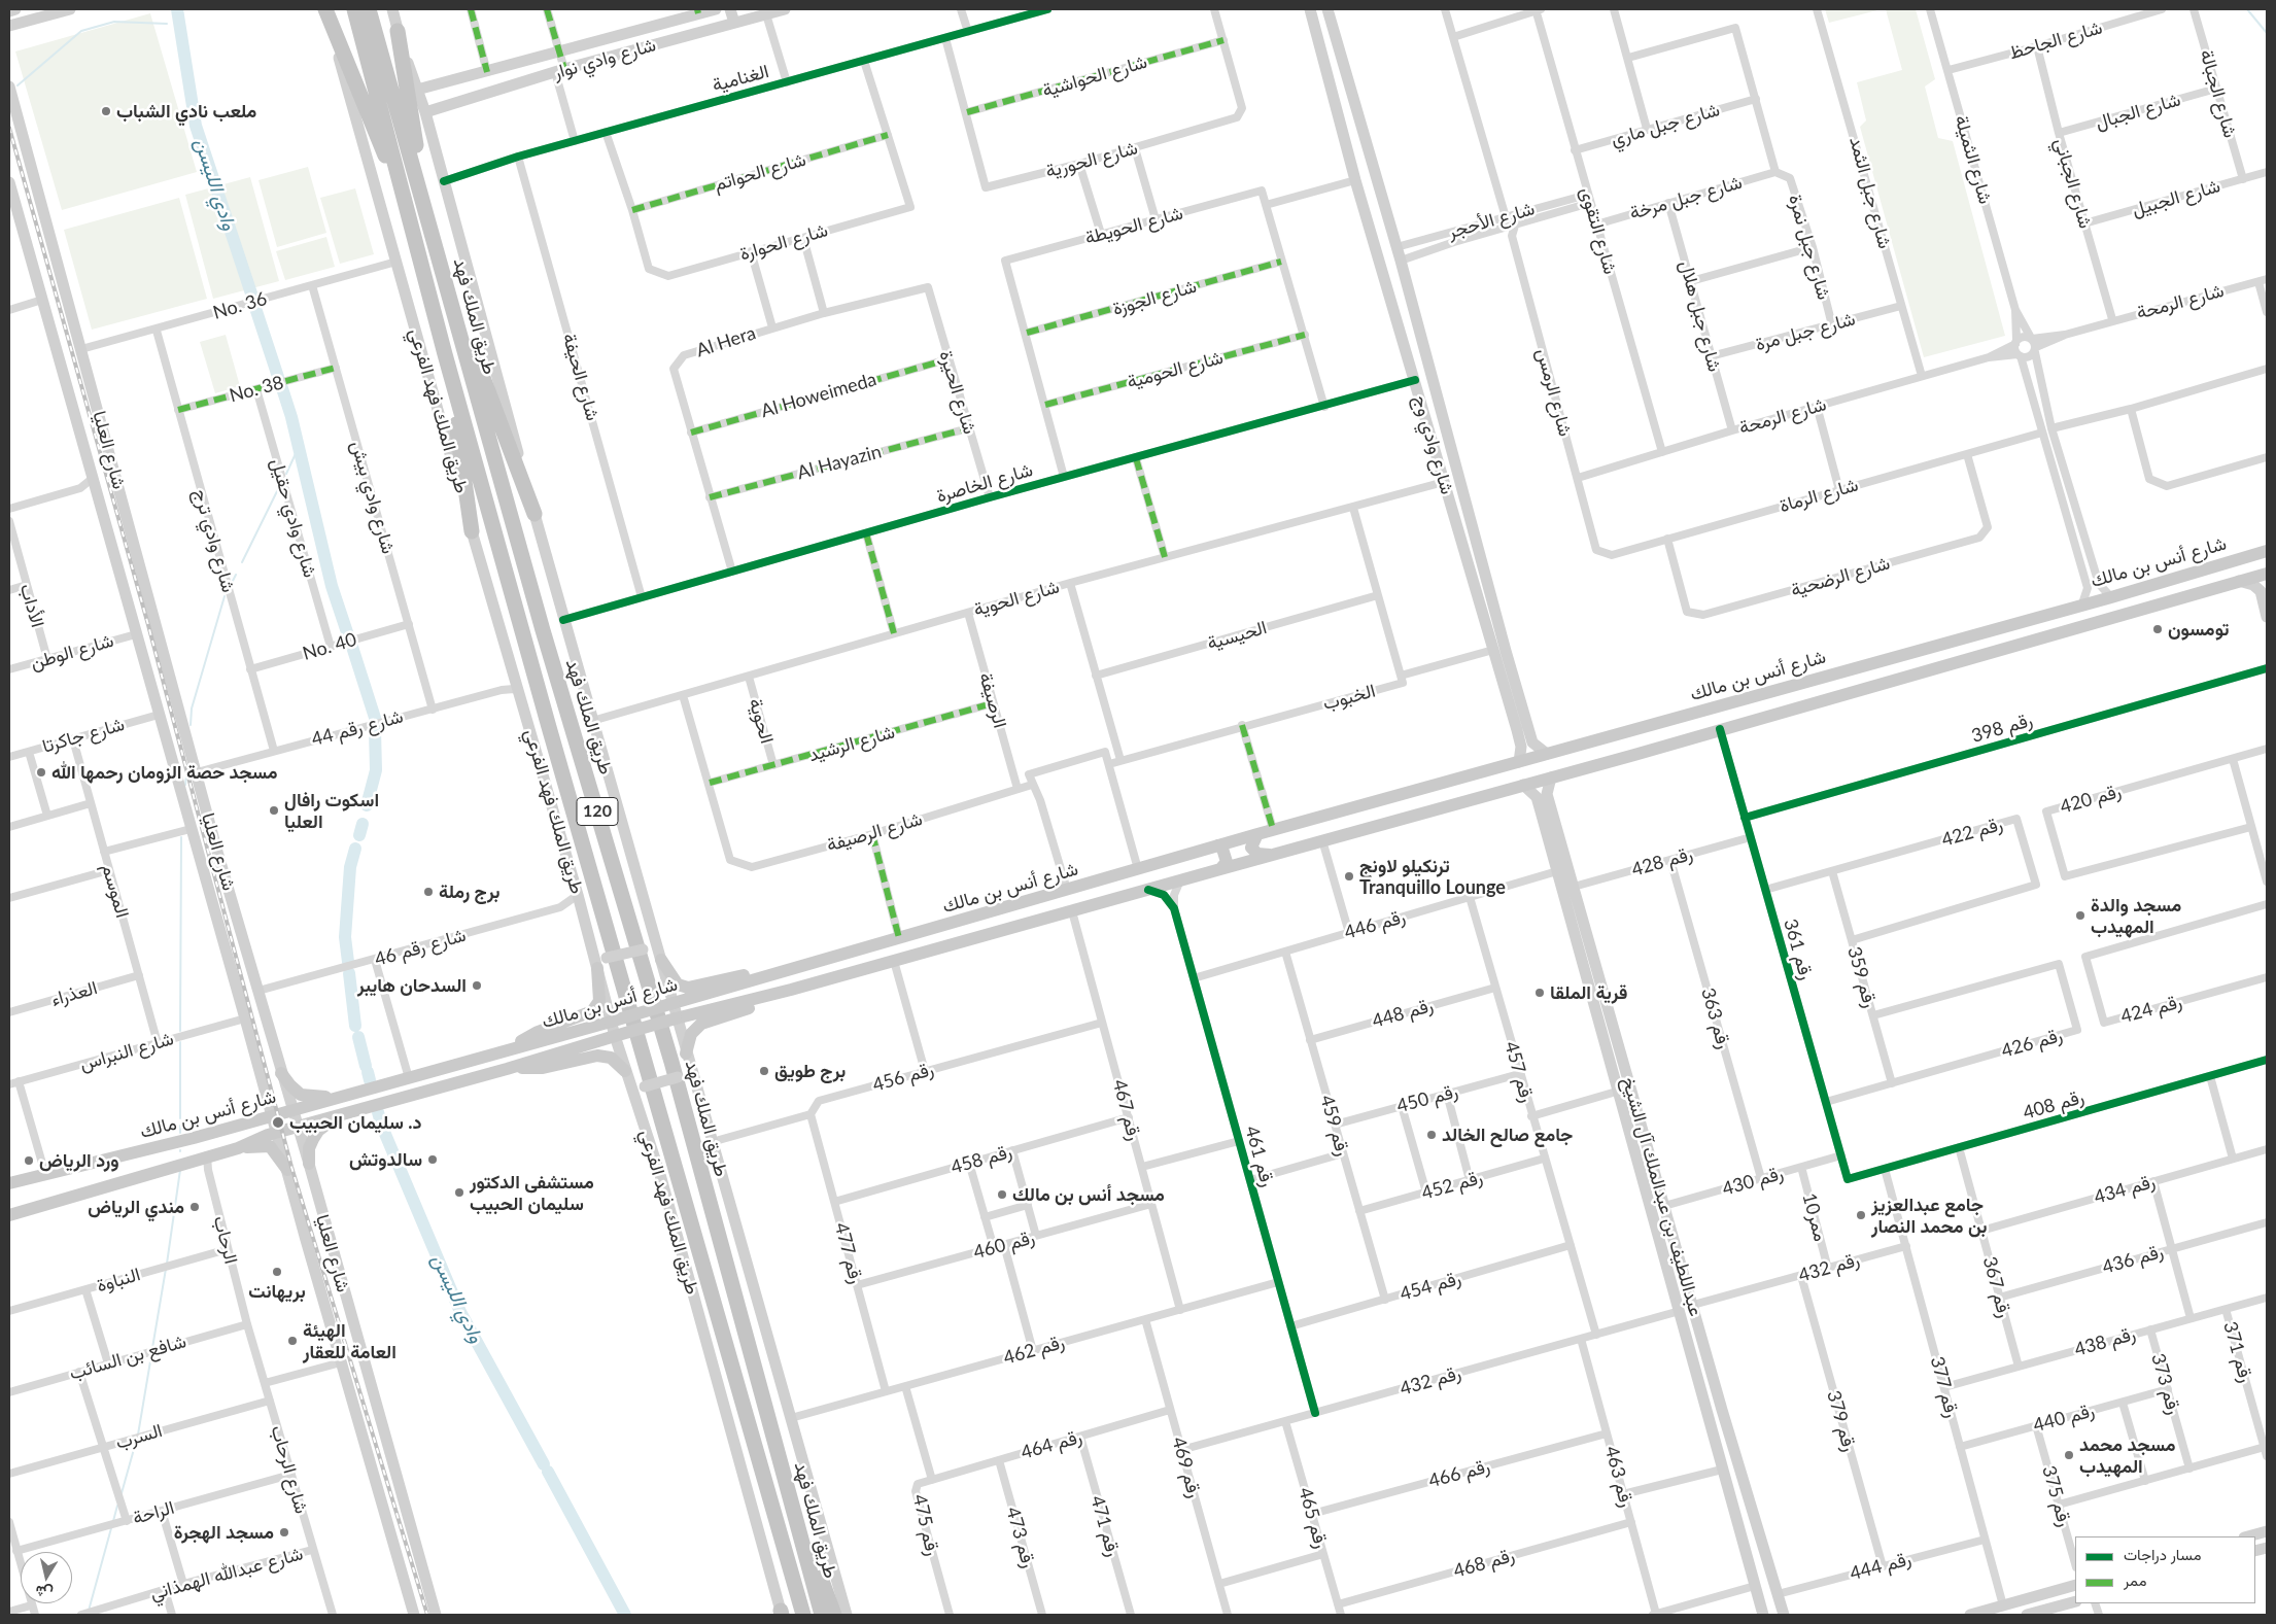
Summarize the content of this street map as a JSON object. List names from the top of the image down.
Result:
{
  "streets": {
    "highway": ["طريق الملك فهد", "120"],
    "main road": [
      "شارع وادي نوار",
      "طريق الملك فهد الفرعي",
      "شارع وادي وج",
      "شارع العليا",
      "شارع أنس بن مالك",
      "عبداللطيف بن عبدالملك آل الشيخ"
    ],
    "street": [
      "شارع الجاحظ",
      "شارع الحواشية",
      "الغنامية",
      "شارع الجبالة",
      "شارع الجبال",
      "شارع جبل ماري",
      "شارع الحورية",
      "شارع الثميلة",
      "شارع الحواتم",
      "شارع الجباني",
      "شارع جبل الثمد",
      "شارع جبل مرخة",
      "شارع الجبيل",
      "شارع الأحجر",
      "شارع الحويطة",
      "شارع التقوى",
      "شارع الحوارة",
      "شارع جبل نمرة",
      "شارع الجوزة",
      "شارع الرمحة",
      "No. 36",
      "شارع جبل هلال",
      "شارع جبل مرة",
      "Al Hera",
      "شارع الحومية",
      "شارع الحيفة",
      "No. 38",
      "شارع الحيرة",
      "شارع الرمس",
      "Al Howeimeda",
      "Al Hayazin",
      "شارع الخاصرة",
      "شارع الرماة",
      "شارع وادي بيش",
      "شارع وادي حقيل",
      "شارع وادي ترج",
      "شارع الرضحية",
      "شارع الحوية",
      "الأداب",
      "الحيسية",
      "No. 40",
      "شارع الوطن",
      "الخبوب",
      "الرصيفة",
      "الحوية",
      "شارع رقم 44",
      "رقم 398",
      "شارع جاكرتا",
      "شارع الرشيد",
      "رقم 420",
      "شارع الرصيفة",
      "رقم 422",
      "رقم 428",
      "الموسم",
      "رقم 446",
      "شارع رقم 46",
      "رقم 361",
      "رقم 359",
      "العذراء",
      "رقم 424",
      "رقم 448",
      "رقم 363",
      "رقم 426",
      "شارع النبراس",
      "رقم 457",
      "رقم 456",
      "رقم 450",
      "رقم 408",
      "رقم 467",
      "رقم 459",
      "رقم 461",
      "رقم 458",
      "رقم 430",
      "رقم 452",
      "رقم 434",
      "ممر10",
      "الرحاب",
      "رقم 460",
      "رقم 477",
      "رقم 436",
      "رقم 432",
      "النباوة",
      "رقم 454",
      "رقم 367",
      "رقم 438",
      "رقم 462",
      "رقم 371",
      "شافع بن السائب",
      "رقم 373",
      "رقم 377",
      "رقم 440",
      "رقم 379",
      "السرب",
      "رقم 464",
      "رقم 469",
      "شارع الرحاب",
      "رقم 466",
      "رقم 463",
      "رقم 375",
      "الراحة",
      "رقم 465",
      "رقم 475",
      "رقم 471",
      "رقم 473",
      "رقم 468",
      "رقم 444",
      "شارع عبدالله الهمذاني"
    ]
  },
  "crossings": [
    ["شارع الجاحظ", "شارع الثميلة"],
    ["شارع الجاحظ", "شارع الجباني"],
    ["شارع الحواشية", "شارع الحورية"],
    ["الغنامية", "شارع الحورية"],
    ["الغنامية", "شارع الحوارة"],
    ["الغنامية", "شارع الحيفة"],
    ["شارع الجبالة", "شارع الجبال"],
    ["شارع الجبالة", "شارع الجبيل"],
    ["شارع الجبال", "شارع الجباني"],
    ["شارع جبل ماري", "شارع التقوى"],
    ["شارع الحواتم", "شارع الحوارة"],
    ["شارع الجباني", "شارع الجبيل"],
    ["شارع الجباني", "شارع الرمحة"],
    ["شارع جبل الثمد", "شارع الرمحة"],
    ["شارع جبل الثمد", "شارع جبل مرة"],
    ["شارع جبل مرخة", "شارع التقوى"],
    ["شارع جبل مرخة", "شارع جبل نمرة"],
    ["شارع جبل مرخة", "شارع جبل هلال"],
    ["شارع الأحجر", "شارع التقوى"],
    ["شارع الأحجر", "شارع وادي وج"],
    ["شارع الحويطة", "شارع الجوزة"],
    ["شارع الحويطة", "شارع الحومية"],
    ["شارع الحويطة", "شارع الخاصرة"],
    ["شارع التقوى", "شارع الرمحة"],
    ["شارع جبل نمرة", "شارع جبل مرة"],
    ["شارع الرمحة", "شارع جبل هلال"],
    ["شارع الرمحة", "شارع الرمس"],
    ["No. 36", "طريق الملك فهد الفرعي"],
    ["No. 36", "شارع العليا"],
    ["No. 36", "شارع وادي بيش"],
    ["No. 36", "شارع وادي ترج"],
    ["شارع جبل هلال", "شارع جبل مرة"],
    ["Al Hera", "شارع الحيرة"],
    ["Al Hera", "Al Howeimeda"],
    ["Al Hera", "Al Hayazin"],
    ["Al Hera", "شارع الخاصرة"],
    ["شارع الحيفة", "شارع الخاصرة"],
    ["No. 38", "شارع وادي بيش"],
    ["No. 38", "شارع وادي حقيل"],
    ["No. 38", "شارع وادي ترج"],
    ["شارع الحيرة", "Al Howeimeda"],
    ["شارع الحيرة", "Al Hayazin"],
    ["شارع الحيرة", "شارع الخاصرة"],
    ["شارع الرمس", "شارع الرماة"],
    ["طريق الملك فهد الفرعي", "شارع أنس بن مالك"],
    ["طريق الملك فهد الفرعي", "شارع رقم 44"],
    ["طريق الملك فهد الفرعي", "شارع رقم 46"],
    ["شارع وادي وج", "شارع الخاصرة"],
    ["شارع وادي وج", "شارع أنس بن مالك"],
    ["شارع وادي وج", "شارع الحوية"],
    ["شارع العليا", "شارع أنس بن مالك"],
    ["شارع العليا", "شارع الوطن"],
    ["شارع العليا", "شارع رقم 44"],
    ["شارع العليا", "شارع جاكرتا"],
    ["شارع العليا", "شارع رقم 46"],
    ["شارع العليا", "شارع النبراس"],
    ["شارع الرماة", "شارع الرضحية"],
    ["شارع وادي بيش", "No. 40"],
    ["شارع وادي بيش", "شارع رقم 44"],
    ["شارع وادي حقيل", "No. 40"],
    ["شارع وادي ترج", "No. 40"],
    ["شارع وادي ترج", "شارع رقم 44"],
    ["شارع أنس بن مالك", "رقم 361"],
    ["شارع أنس بن مالك", "رقم 467"],
    ["شارع أنس بن مالك", "عبداللطيف بن عبدالملك آل الشيخ"],
    ["شارع الحوية", "الرصيفة"],
    ["شارع الحوية", "الحوية"],
    ["الأداب", "شارع الوطن"],
    ["الرصيفة", "شارع الرشيد"],
    ["الرصيفة", "شارع الرصيفة"],
    ["الحوية", "شارع الرشيد"],
    ["رقم 398", "رقم 361"],
    ["شارع جاكرتا", "الموسم"],
    ["شارع الرشيد", "شارع الرصيفة"],
    ["رقم 422", "رقم 361"],
    ["رقم 422", "رقم 359"],
    ["رقم 428", "رقم 361"],
    ["رقم 428", "رقم 363"],
    ["رقم 428", "عبداللطيف بن عبدالملك آل الشيخ"],
    ["الموسم", "العذراء"],
    ["الموسم", "شارع النبراس"],
    ["رقم 446", "رقم 457"],
    ["رقم 446", "رقم 459"],
    ["رقم 446", "رقم 461"],
    ["رقم 446", "عبداللطيف بن عبدالملك آل الشيخ"],
    ["رقم 361", "رقم 426"],
    ["رقم 361", "رقم 408"],
    ["رقم 361", "رقم 430"],
    ["رقم 359", "رقم 426"],
    ["رقم 448", "رقم 457"],
    ["رقم 448", "رقم 459"],
    ["رقم 363", "رقم 430"],
    ["رقم 457", "رقم 450"],
    ["رقم 457", "رقم 452"],
    ["رقم 457", "رقم 432"],
    ["رقم 457", "رقم 454"],
    ["رقم 456", "رقم 467"],
    ["رقم 456", "رقم 477"],
    ["رقم 450", "رقم 459"],
    ["رقم 408", "رقم 367"],
    ["رقم 408", "رقم 377"],
    ["رقم 467", "رقم 458"],
    ["رقم 467", "رقم 460"],
    ["رقم 467", "رقم 462"],
    ["رقم 459", "رقم 452"],
    ["رقم 459", "رقم 454"],
    ["رقم 461", "رقم 432"],
    ["رقم 461", "رقم 454"],
    ["رقم 461", "رقم 462"],
    ["رقم 458", "رقم 477"],
    ["رقم 430", "عبداللطيف بن عبدالملك آل الشيخ"],
    ["رقم 430", "ممر10"],
    ["رقم 434", "رقم 367"],
    ["عبداللطيف بن عبدالملك آل الشيخ", "رقم 432"],
    ["عبداللطيف بن عبدالملك آل الشيخ", "رقم 444"],
    ["ممر10", "رقم 432"],
    ["الرحاب", "النباوة"],
    ["الرحاب", "شافع بن السائب"],
    ["الرحاب", "شارع الرحاب"],
    ["رقم 460", "رقم 477"],
    ["رقم 477", "رقم 462"],
    ["رقم 436", "رقم 367"],
    ["رقم 432", "رقم 377"],
    ["رقم 432", "رقم 379"],
    ["رقم 432", "رقم 469"],
    ["رقم 432", "رقم 463"],
    ["رقم 432", "رقم 465"],
    ["رقم 367", "رقم 438"],
    ["رقم 438", "رقم 371"],
    ["رقم 438", "رقم 373"],
    ["رقم 438", "رقم 377"],
    ["رقم 462", "رقم 469"],
    ["رقم 462", "رقم 475"],
    ["شافع بن السائب", "شارع الرحاب"],
    ["رقم 373", "رقم 440"],
    ["رقم 377", "رقم 440"],
    ["رقم 377", "رقم 444"],
    ["رقم 440", "رقم 375"],
    ["رقم 379", "رقم 444"],
    ["السرب", "شارع الرحاب"],
    ["رقم 464", "رقم 469"],
    ["رقم 464", "رقم 475"],
    ["رقم 464", "رقم 471"],
    ["رقم 464", "رقم 473"],
    ["شارع الرحاب", "الراحة"],
    ["شارع الرحاب", "شارع عبدالله الهمذاني"],
    ["رقم 466", "رقم 463"],
    ["رقم 466", "رقم 465"],
    ["رقم 463", "رقم 468"],
    ["رقم 465", "رقم 468"]
  ],
  "water": ["وادي الليسن"],
  "places": [
    "ملعب نادي الشباب",
    "تومسون",
    "مسجد حصة الزومان رحمها الله",
    "اسكوت رافال العليا",
    "ترنكيلو لاونج Tranquillo Lounge",
    "برج رملة",
    "مسجد والدة المهيدب",
    "السدحان هايبر",
    "قرية الملقا",
    "برج طويق",
    "د. سليمان الحبيب",
    "جامع صالح الخالد",
    "سالدوتش",
    "ورد الرياض",
    "مستشفى الدكتور سليمان الحبيب",
    "مسجد أنس بن مالك",
    "مندي الرياض",
    "جامع عبدالعزيز بن محمد النصار",
    "بريهانت",
    "الهيئة العامة للعقار",
    "مسجد محمد المهيدب",
    "مسجد الهجرة"
  ],
  "legend": ["مسار دراجات", "ممر"],
  "north": "bottom"
}
